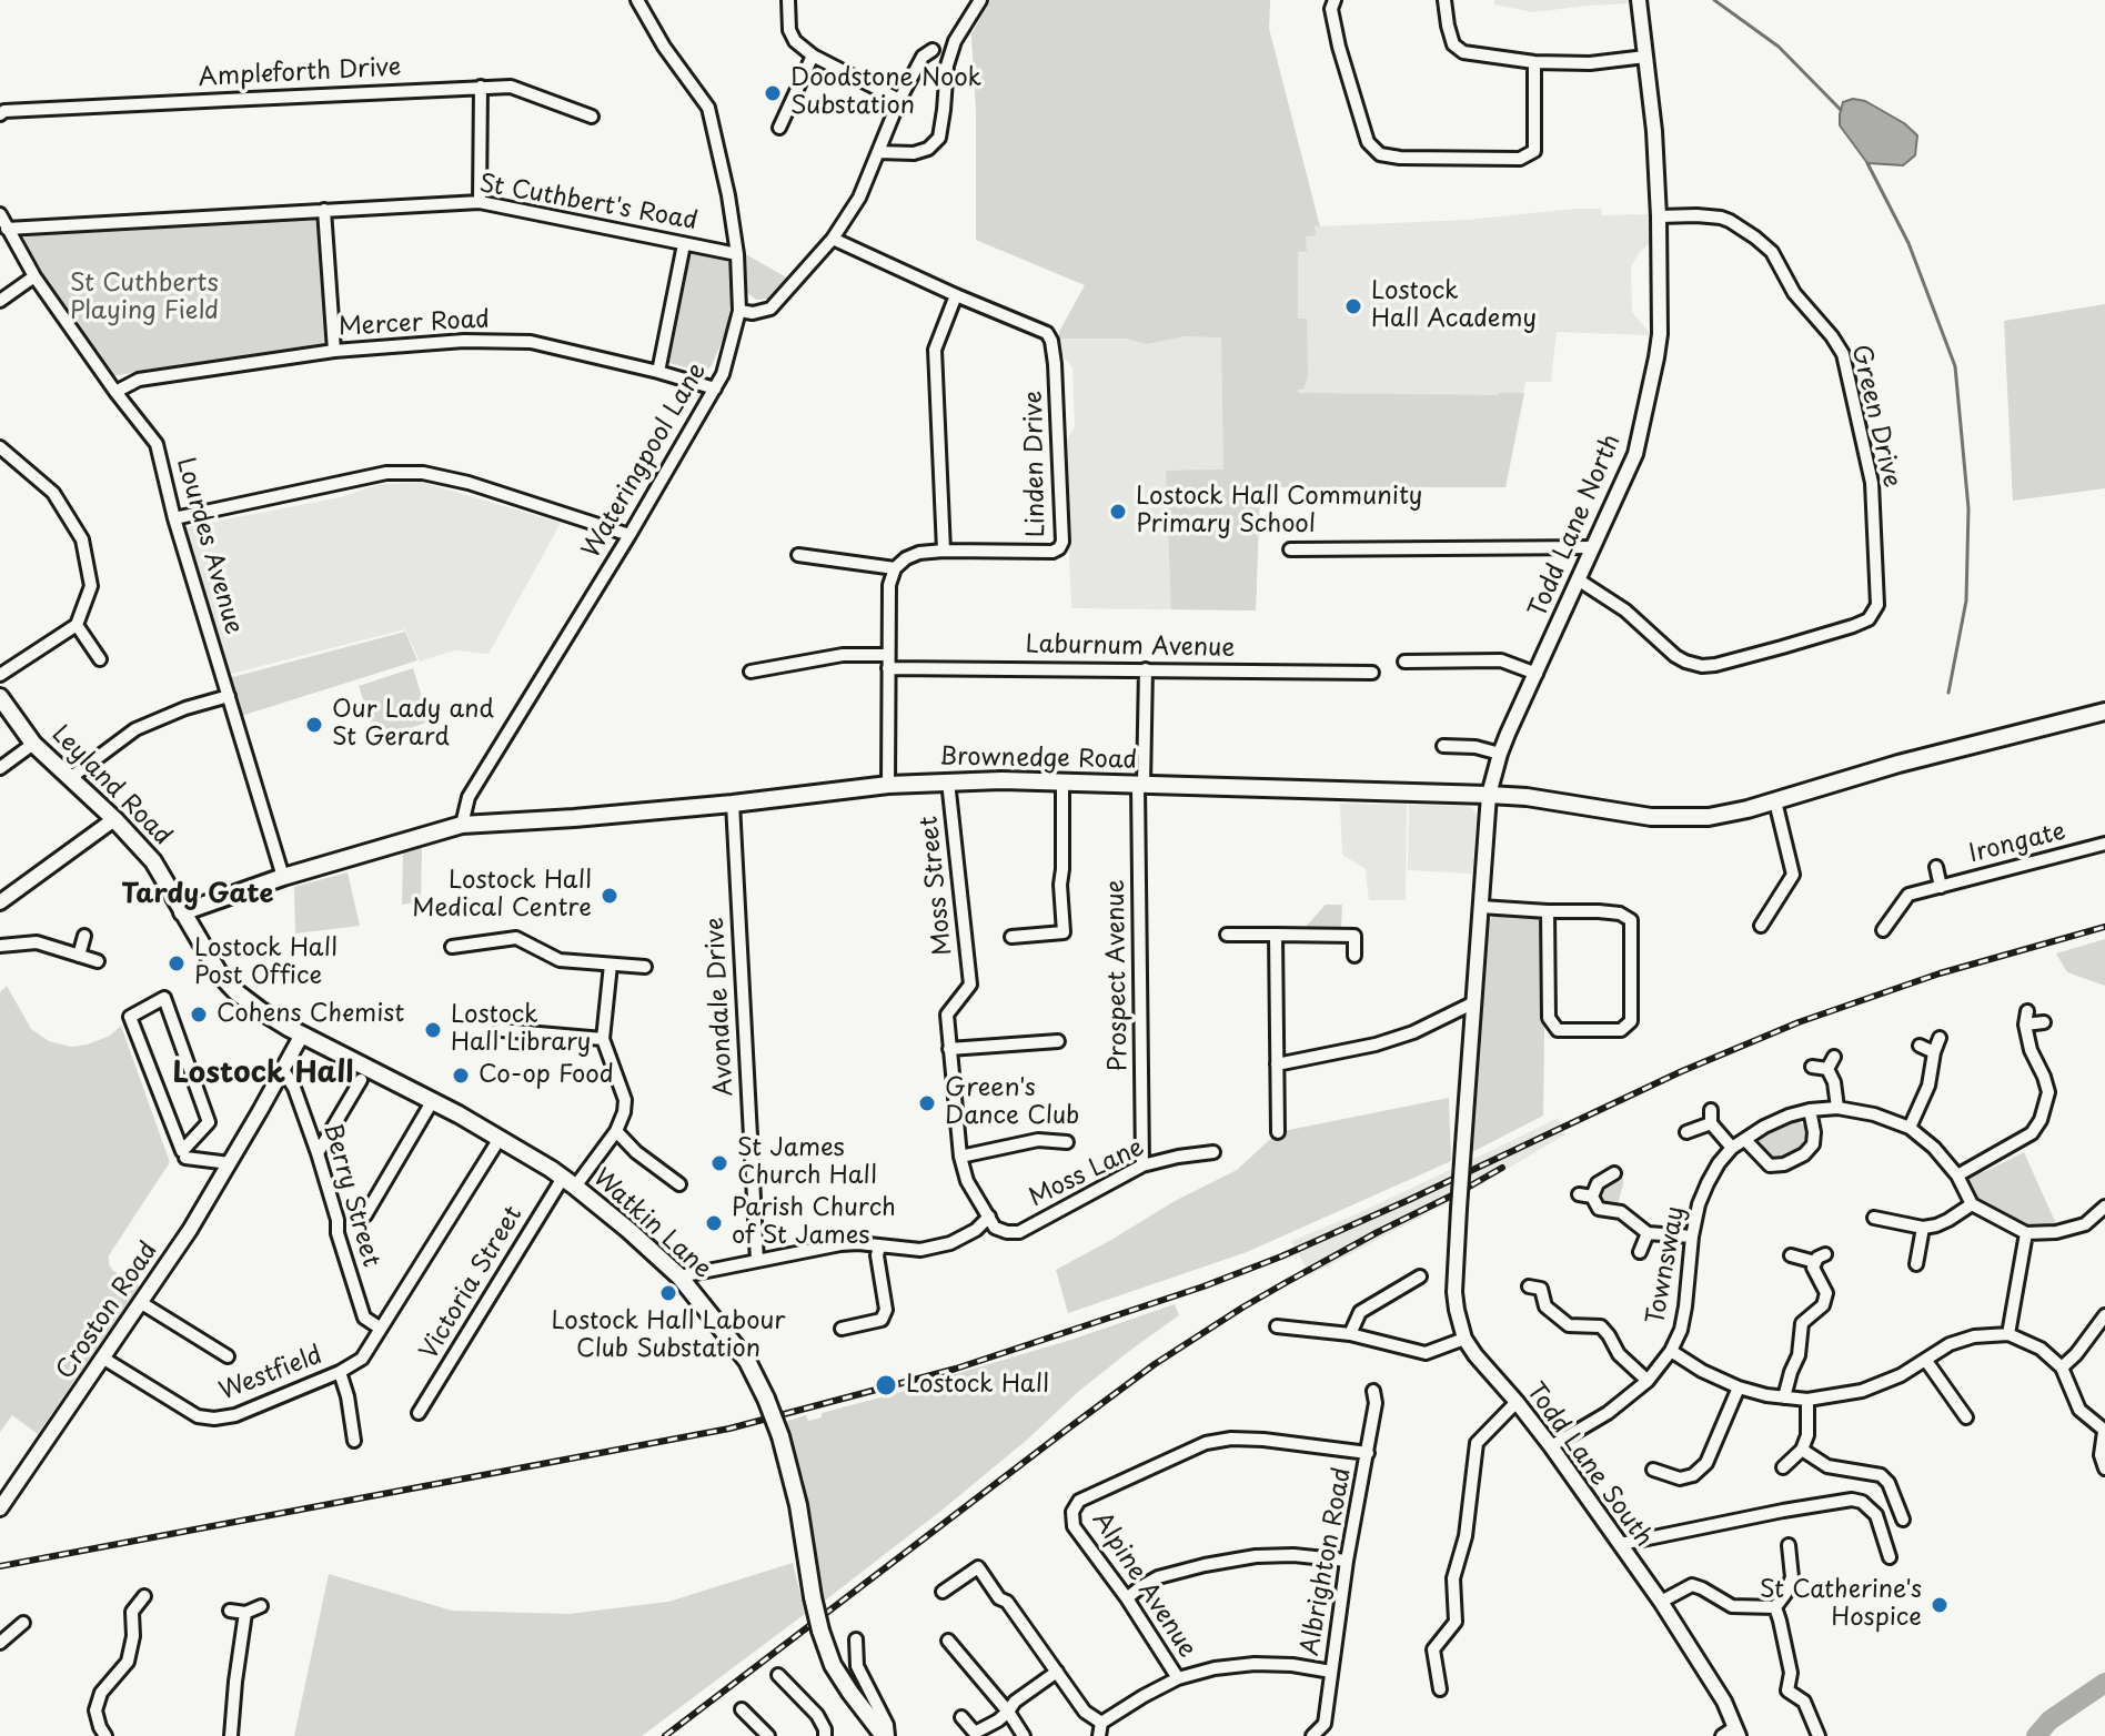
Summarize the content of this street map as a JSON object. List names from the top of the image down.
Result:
{
  "streets": {
    "main road": ["Brownedge Road", "Leyland Road", "Watkin Lane"],
    "street": [
      "Ampleforth Drive",
      "St Cuthbert's Road",
      "Mercer Road",
      "Green Drive",
      "Wateringpool Lane",
      "Linden Drive",
      "Todd Lane North",
      "Lourdes Avenue",
      "Laburnum Avenue",
      "Irongate",
      "Moss Street",
      "Prospect Avenue",
      "Avondale Drive",
      "Moss Lane",
      "Berry Street",
      "Townsway",
      "Victoria Street",
      "Croston Road",
      "Westfield",
      "Todd Lane South",
      "Albrighton Road",
      "Alpine Avenue"
    ]
  },
  "crossings": [
    ["St Cuthbert's Road", "Wateringpool Lane"],
    ["St Cuthbert's Road", "Lourdes Avenue"],
    ["Mercer Road", "Wateringpool Lane"],
    ["Mercer Road", "Lourdes Avenue"],
    ["Green Drive", "Todd Lane North"],
    ["Wateringpool Lane", "Brownedge Road"],
    ["Todd Lane North", "Brownedge Road"],
    ["Lourdes Avenue", "Brownedge Road"],
    ["Laburnum Avenue", "Prospect Avenue"],
    ["Brownedge Road", "Leyland Road"],
    ["Brownedge Road", "Moss Street"],
    ["Brownedge Road", "Prospect Avenue"],
    ["Brownedge Road", "Avondale Drive"],
    ["Brownedge Road", "Watkin Lane"],
    ["Leyland Road", "Watkin Lane"],
    ["Prospect Avenue", "Moss Lane"],
    ["Berry Street", "Croston Road"],
    ["Berry Street", "Westfield"],
    ["Watkin Lane", "Victoria Street"],
    ["Watkin Lane", "Croston Road"],
    ["Townsway", "Todd Lane South"],
    ["Croston Road", "Westfield"],
    ["Albrighton Road", "Alpine Avenue"]
  ],
  "districts": ["Tardy Gate", "Lostock Hall"],
  "parks": ["St Cuthberts Playing Field"],
  "places": [
    "Doodstone Nook Substation",
    "Lostock Hall Academy",
    "Lostock Hall Community Primary School",
    "Our Lady and St Gerard",
    "Lostock Hall Medical Centre",
    "Lostock Hall Post Office",
    "Cohens Chemist",
    "Lostock Hall Library",
    "Co-op Food",
    "Green's Dance Club",
    "St James Church Hall",
    "Parish Church of St James",
    "Lostock Hall Labour Club Substation",
    "Lostock Hall",
    "St Catherine's Hospice"
  ]
}
